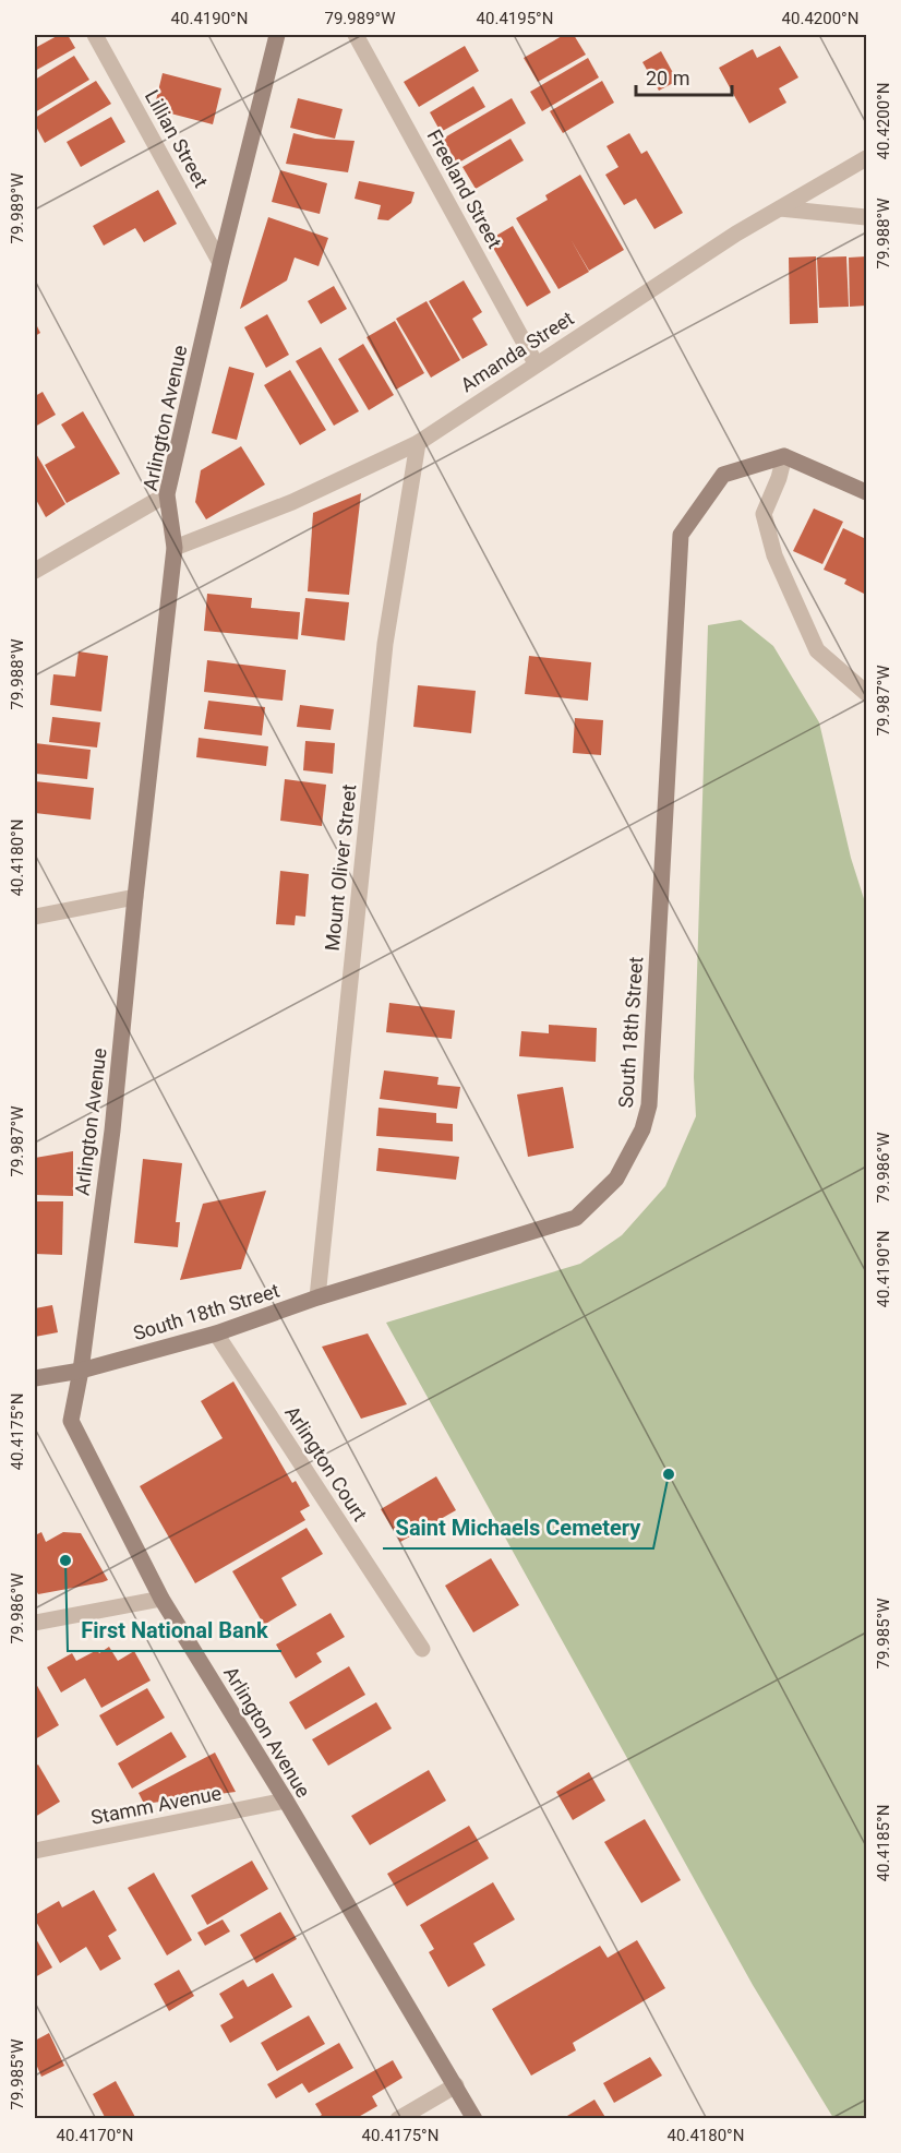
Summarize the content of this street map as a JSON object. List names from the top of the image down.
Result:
{
  "streets": {
    "main road": ["Arlington Avenue", "South 18th Street"],
    "street": [
      "Lillian Street",
      "Freeland Street",
      "Amanda Street",
      "Mount Oliver Street",
      "Arlington Court",
      "Stamm Avenue"
    ]
  },
  "crossings": [
    ["Lillian Street", "Arlington Avenue"],
    ["Freeland Street", "Amanda Street"],
    ["Amanda Street", "Arlington Avenue"],
    ["Amanda Street", "Mount Oliver Street"],
    ["Arlington Avenue", "South 18th Street"],
    ["Arlington Avenue", "Stamm Avenue"],
    ["Mount Oliver Street", "South 18th Street"],
    ["South 18th Street", "Arlington Court"]
  ],
  "places": ["Saint Michaels Cemetery", "First National Bank"],
  "scale_bar": "20 m",
  "coordinates": [
    "40.4190°N",
    "79.989°W",
    "40.4195°N",
    "40.4200°N",
    "79.988°W",
    "79.987°W",
    "40.4180°N",
    "79.986°W",
    "40.4175°N",
    "79.985°W",
    "40.4185°N",
    "40.4170°N"
  ]
}
